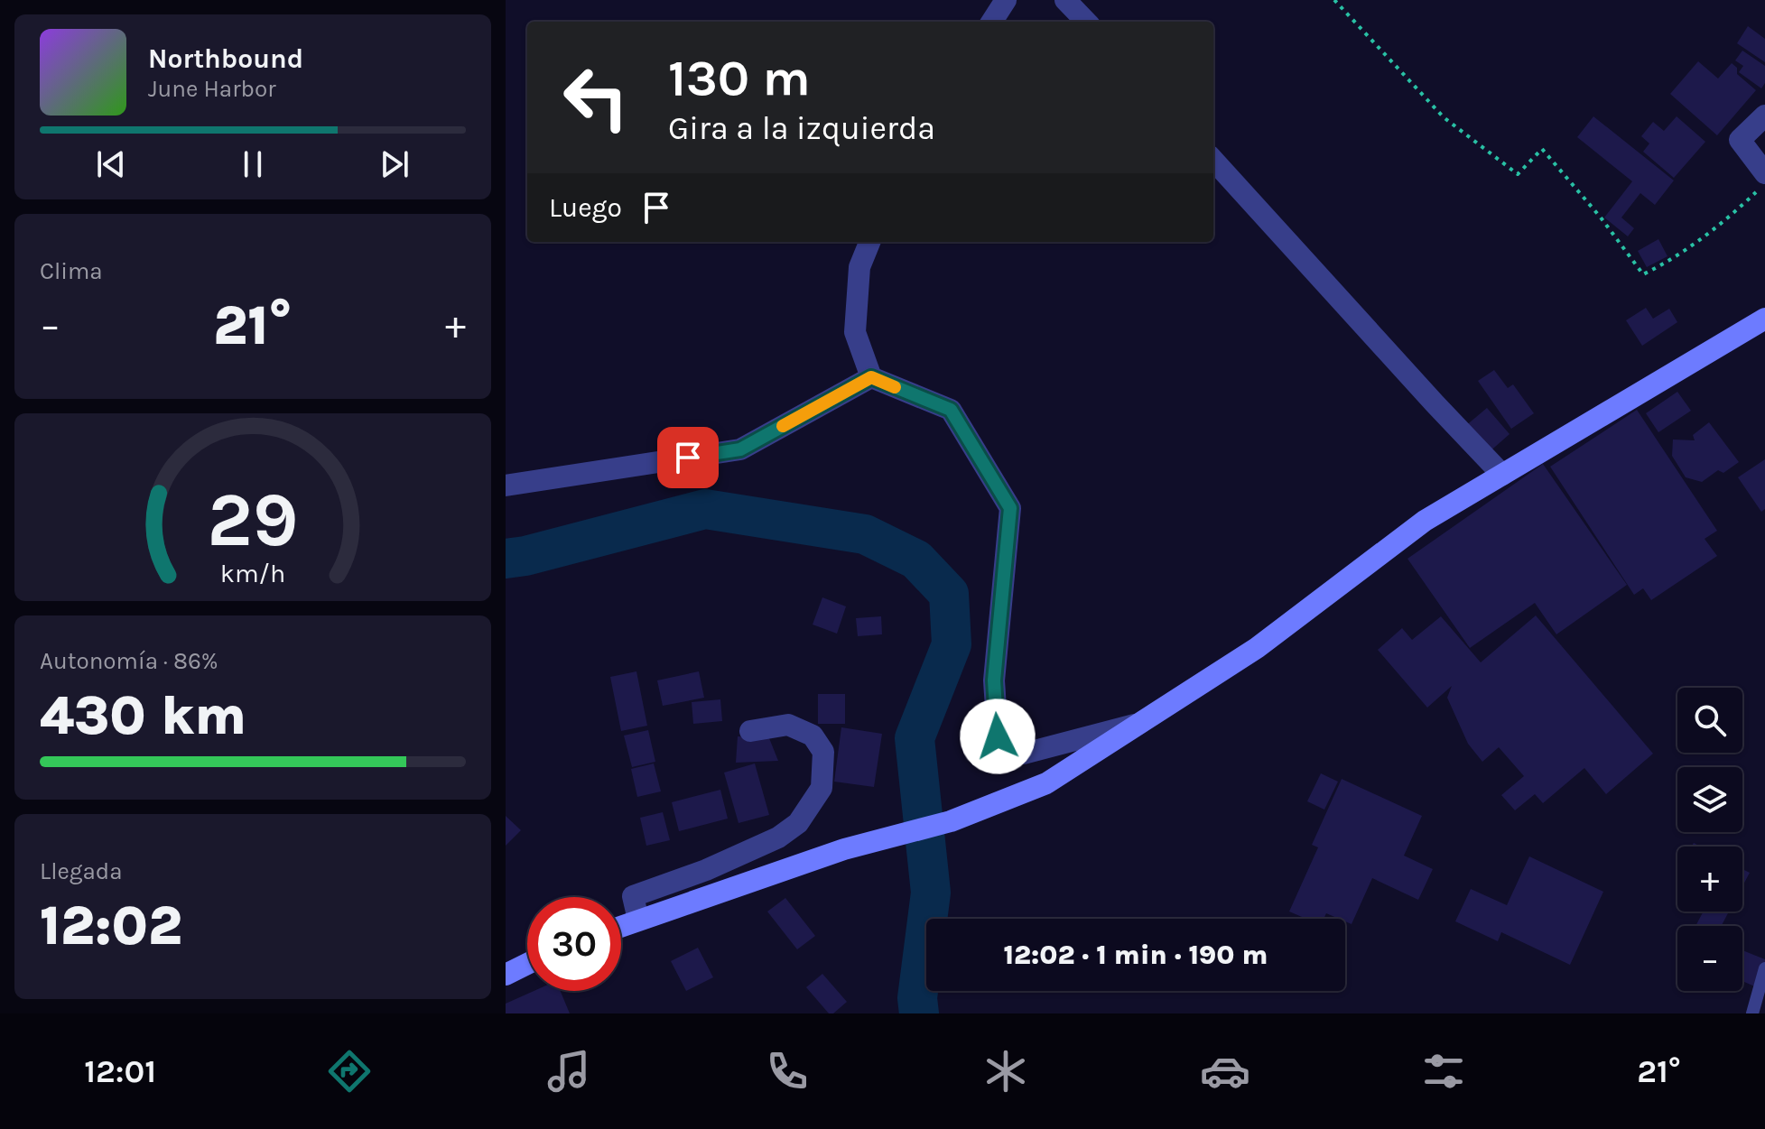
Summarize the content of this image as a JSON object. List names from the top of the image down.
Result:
{
  "page": {
    "turn": ["130 m", "Gira a la izquierda"],
    "song": ["Northbound", "June Harbor"],
    "then": "Luego",
    "tile": [
      "Clima",
      ["Autonomía · 86%", "430 km"],
      ["Llegada", "12:02"]
    ],
    "heat": ["−", "21°", "+"],
    "map_buttons": ["+", "−"],
    "limit": "30",
    "trip": "12:02 · 1 min · 190 m",
    "tabs": ["12:01", "21°"],
    "gauge": ["29", "km/h"]
  }
}
